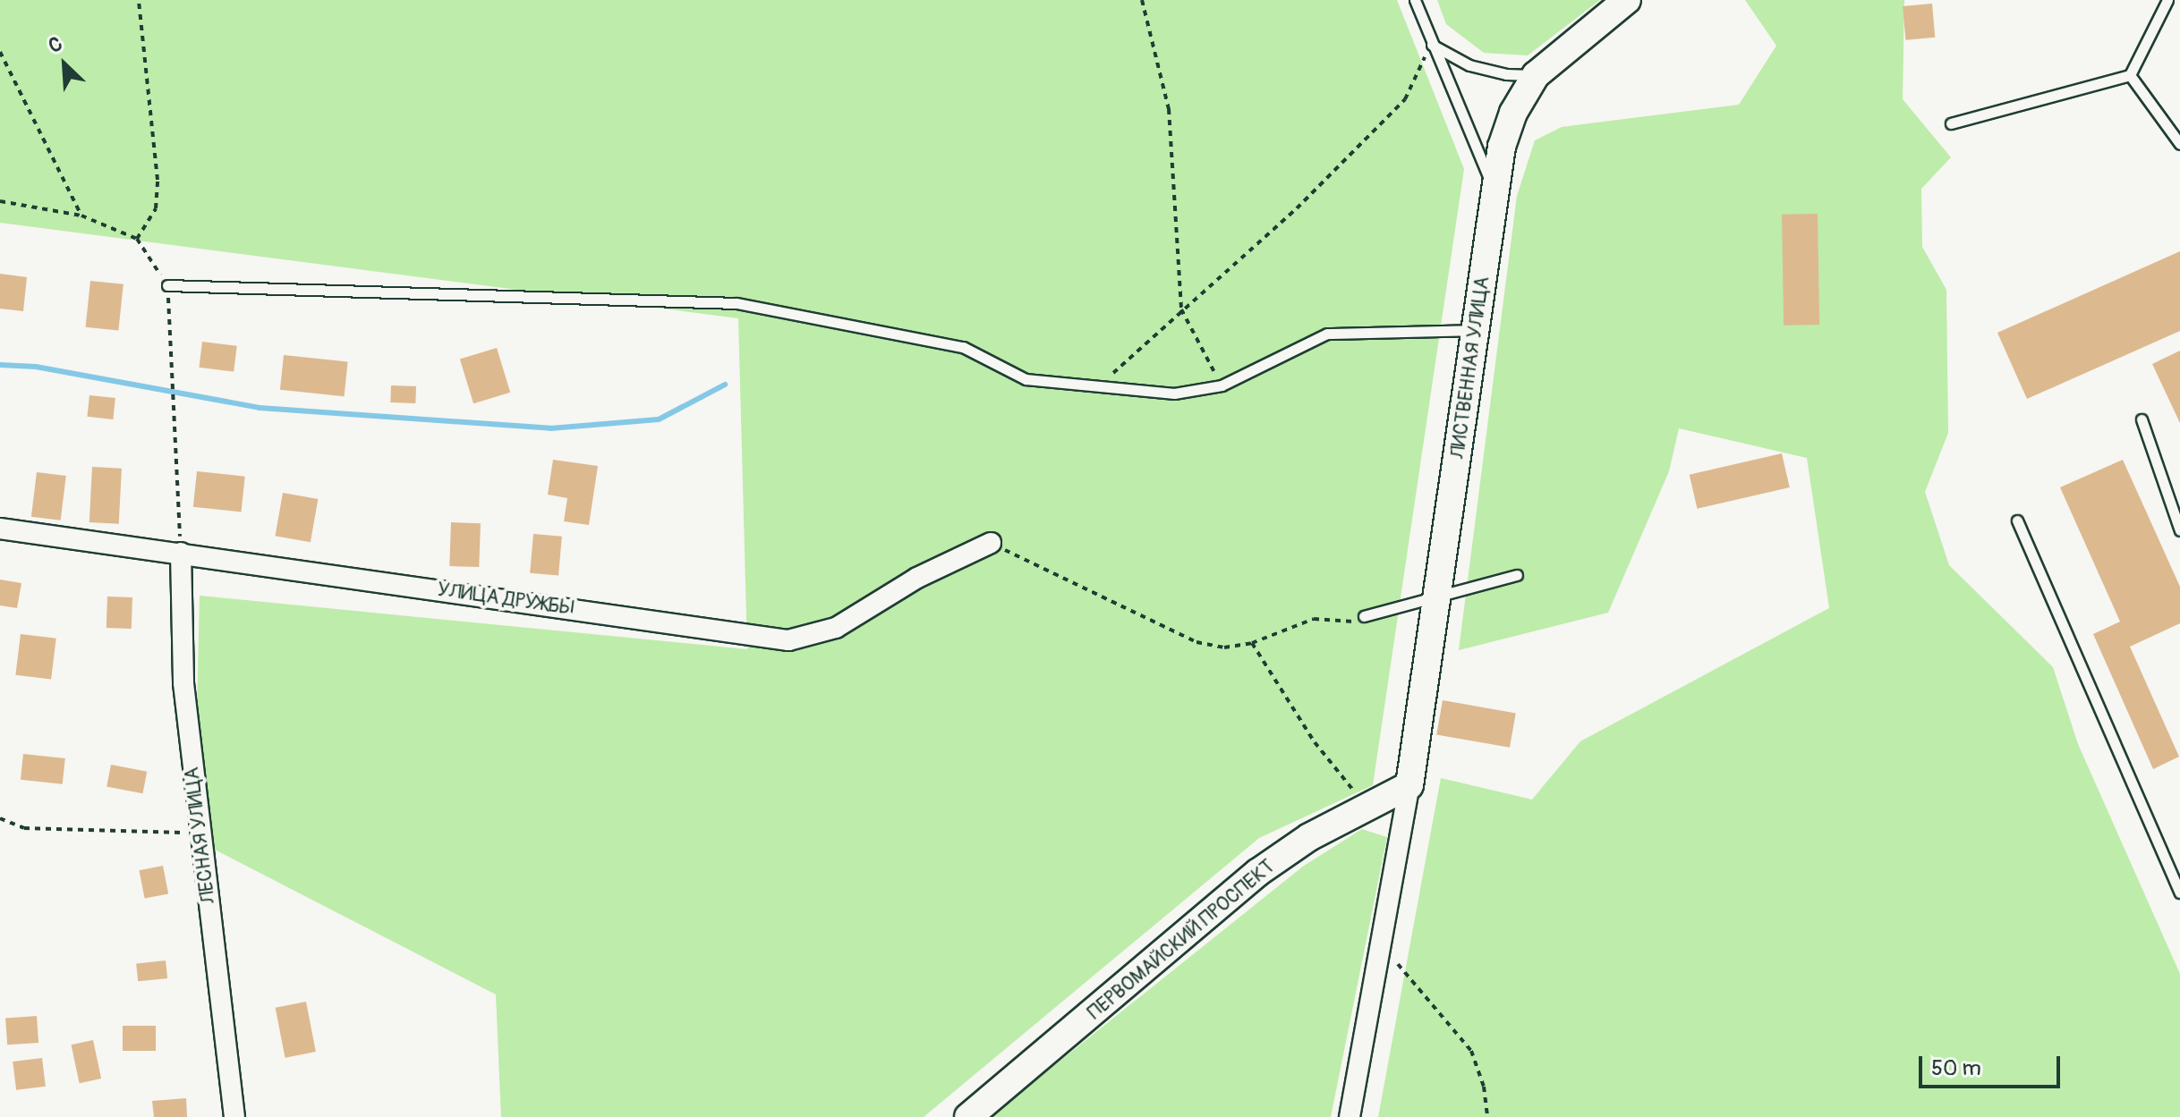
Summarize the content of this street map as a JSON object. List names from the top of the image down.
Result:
{
  "streets": {
    "street": [
      "ЛИСТВЕННАЯ УЛИЦА",
      "УЛИЦА ДРУЖБЫ",
      "ЛЕСНАЯ УЛИЦА",
      "ПЕРВОМАЙСКИЙ ПРОСПЕКТ"
    ]
  },
  "crossings": [
    ["ЛИСТВЕННАЯ УЛИЦА", "ПЕРВОМАЙСКИЙ ПРОСПЕКТ"],
    ["УЛИЦА ДРУЖБЫ", "ЛЕСНАЯ УЛИЦА"]
  ],
  "scale_bar": "50 m",
  "north": "top left"
}
